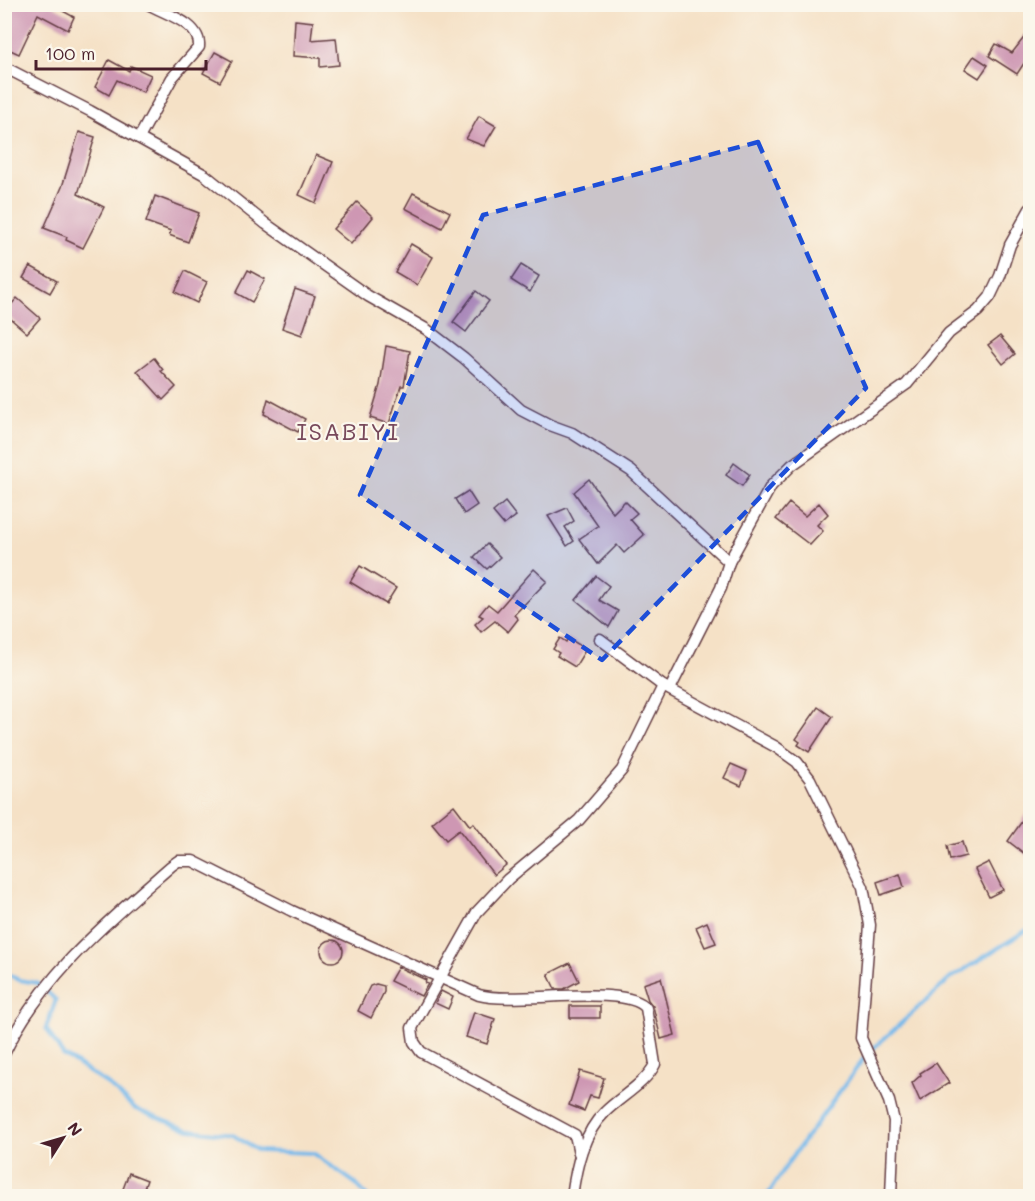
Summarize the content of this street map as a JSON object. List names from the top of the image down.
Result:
{
  "districts": ["ISABIYI"],
  "scale_bar": "100 m",
  "north": "top right"
}
